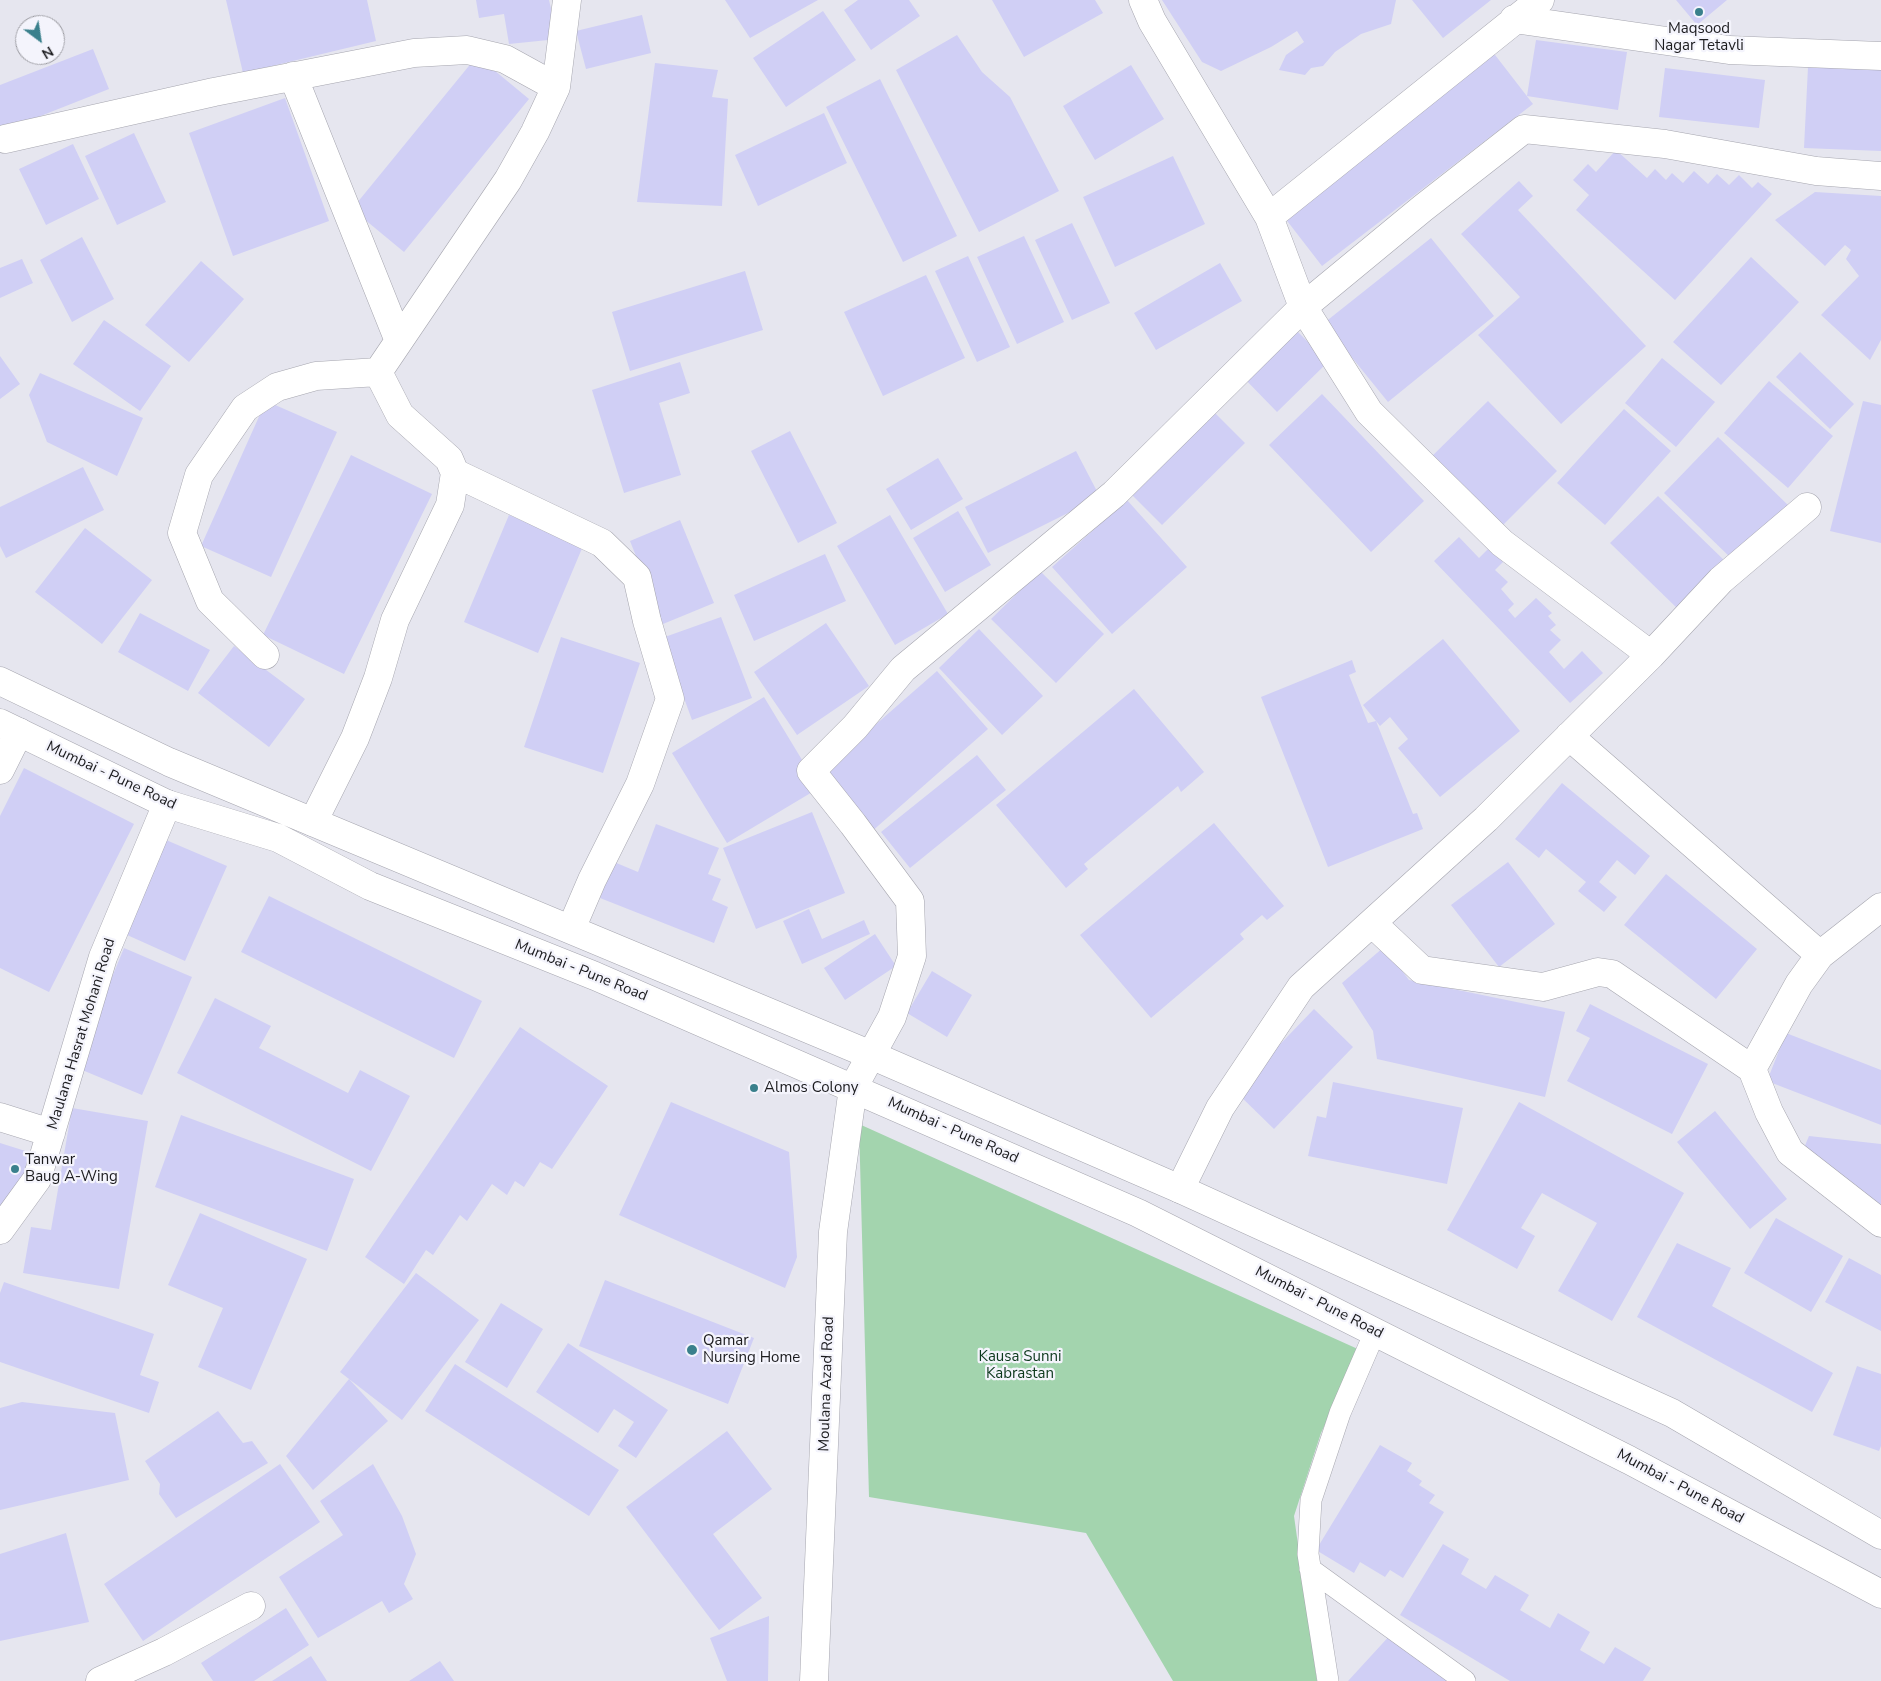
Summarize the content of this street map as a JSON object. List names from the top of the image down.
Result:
{
  "streets": {
    "street": ["Mumbai - Pune Road", "Maulana Hasrat Mohani Road", "Moulana Azad Road"]
  },
  "crossings": [
    ["Mumbai - Pune Road", "Maulana Hasrat Mohani Road"],
    ["Mumbai - Pune Road", "Moulana Azad Road"]
  ],
  "parks": ["Kausa Sunni Kabrastan"],
  "places": [
    "Maqsood Nagar Tetavli",
    "Almos Colony",
    "Tanwar Baug A-Wing",
    "Qamar Nursing Home"
  ],
  "north": "bottom right"
}
